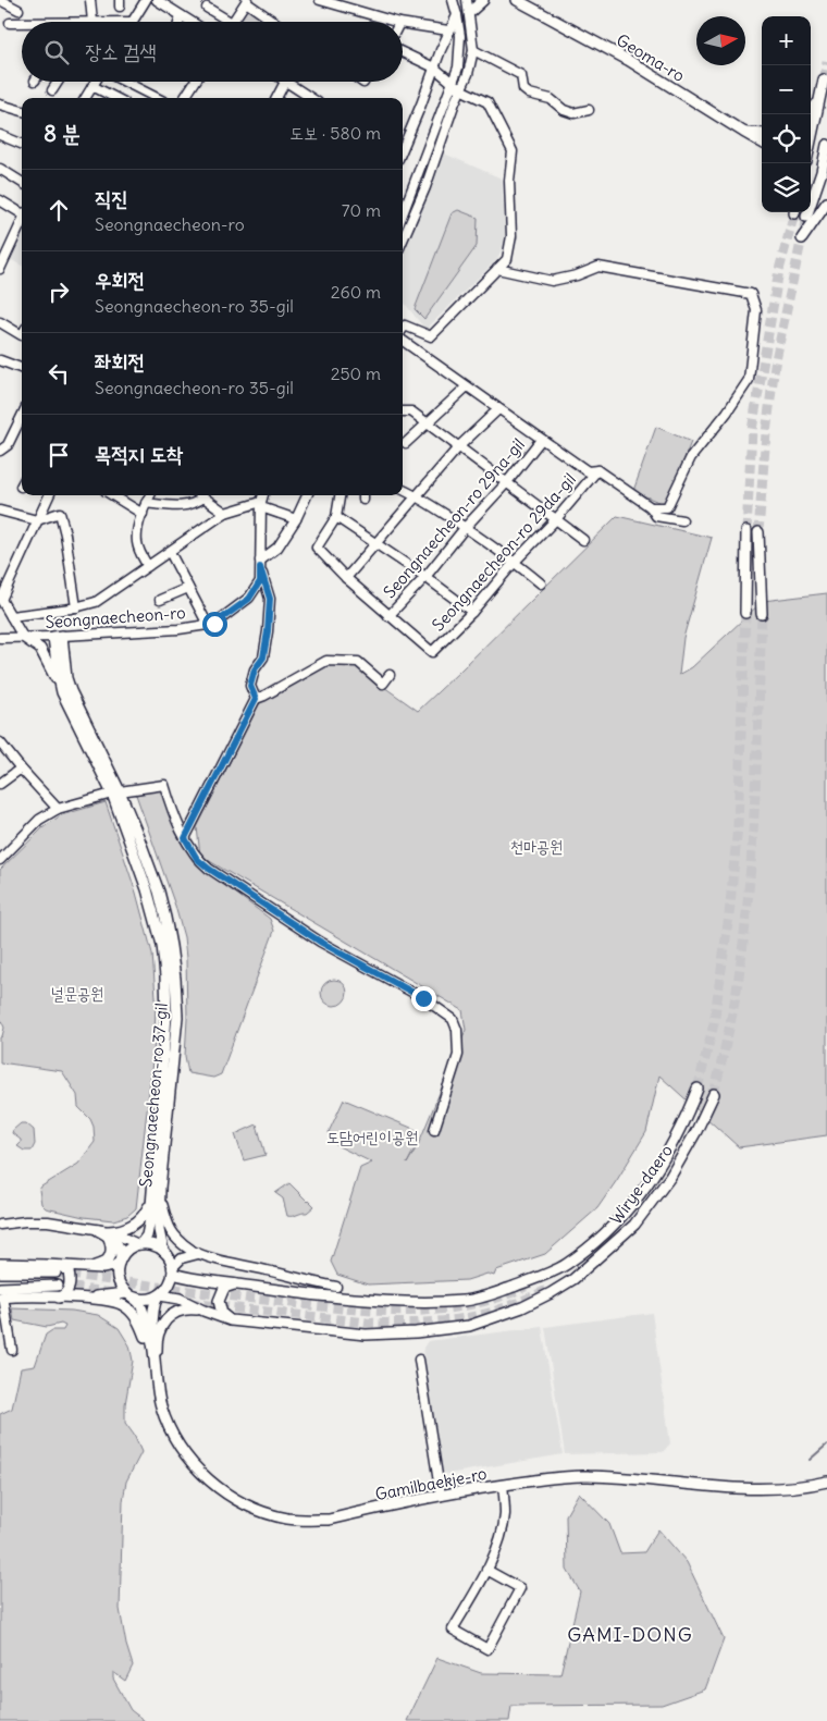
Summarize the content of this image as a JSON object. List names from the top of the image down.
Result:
{
  "streets": {
    "main road": [
      "Geoma-ro",
      "Seongnaecheon-ro 37-gil",
      "Wirye-daero",
      "Gamilbaekje-ro"
    ],
    "street": ["Seongnaecheon-ro 29na-gil", "Seongnaecheon-ro 29da-gil", "Seongnaecheon-ro"]
  },
  "crossings": [
    ["Seongnaecheon-ro 29na-gil", "Seongnaecheon-ro 29da-gil"],
    ["Seongnaecheon-ro", "Seongnaecheon-ro 37-gil"],
    ["Seongnaecheon-ro 37-gil", "Wirye-daero"]
  ],
  "districts": ["GAMI-DONG"],
  "parks": ["천마공원", "널문공원", "도담어린이공원"],
  "north": "right",
  "page": {
    "map_buttons": ["+", "−"],
    "search": "장소 검색",
    "heading": ["8 분", "도보 · 580 m"],
    "list": [
      ["직진", "Seongnaecheon-ro", "70 m"],
      ["우회전", "Seongnaecheon-ro 35-gil", "260 m"],
      ["좌회전", "Seongnaecheon-ro 35-gil", "250 m"],
      "목적지 도착"
    ]
  }
}
